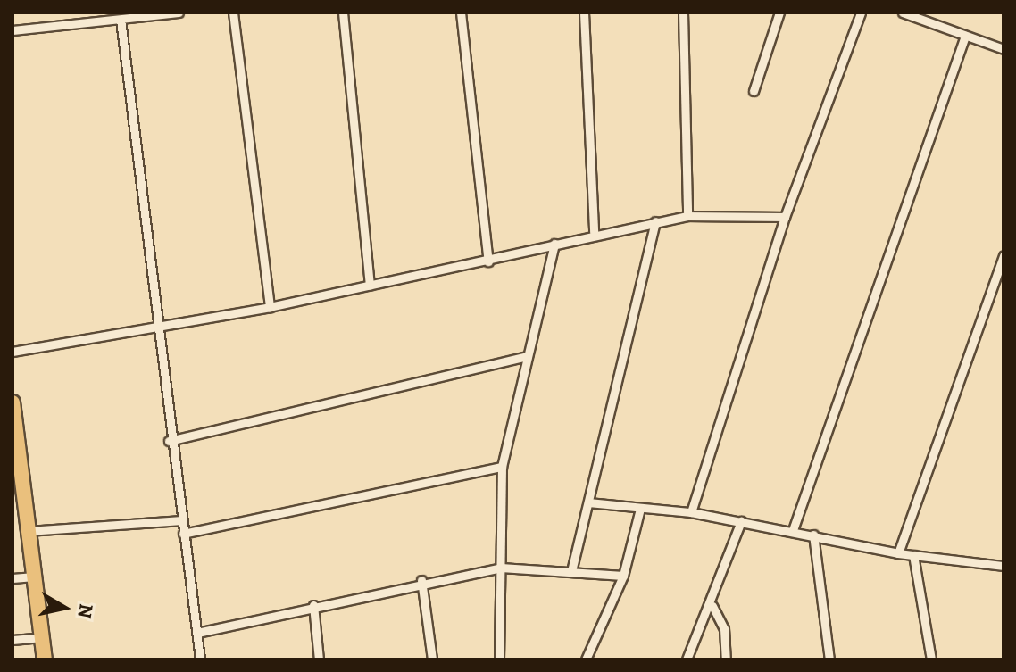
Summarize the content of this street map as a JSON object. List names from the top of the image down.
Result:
{
  "north": "right"
}
